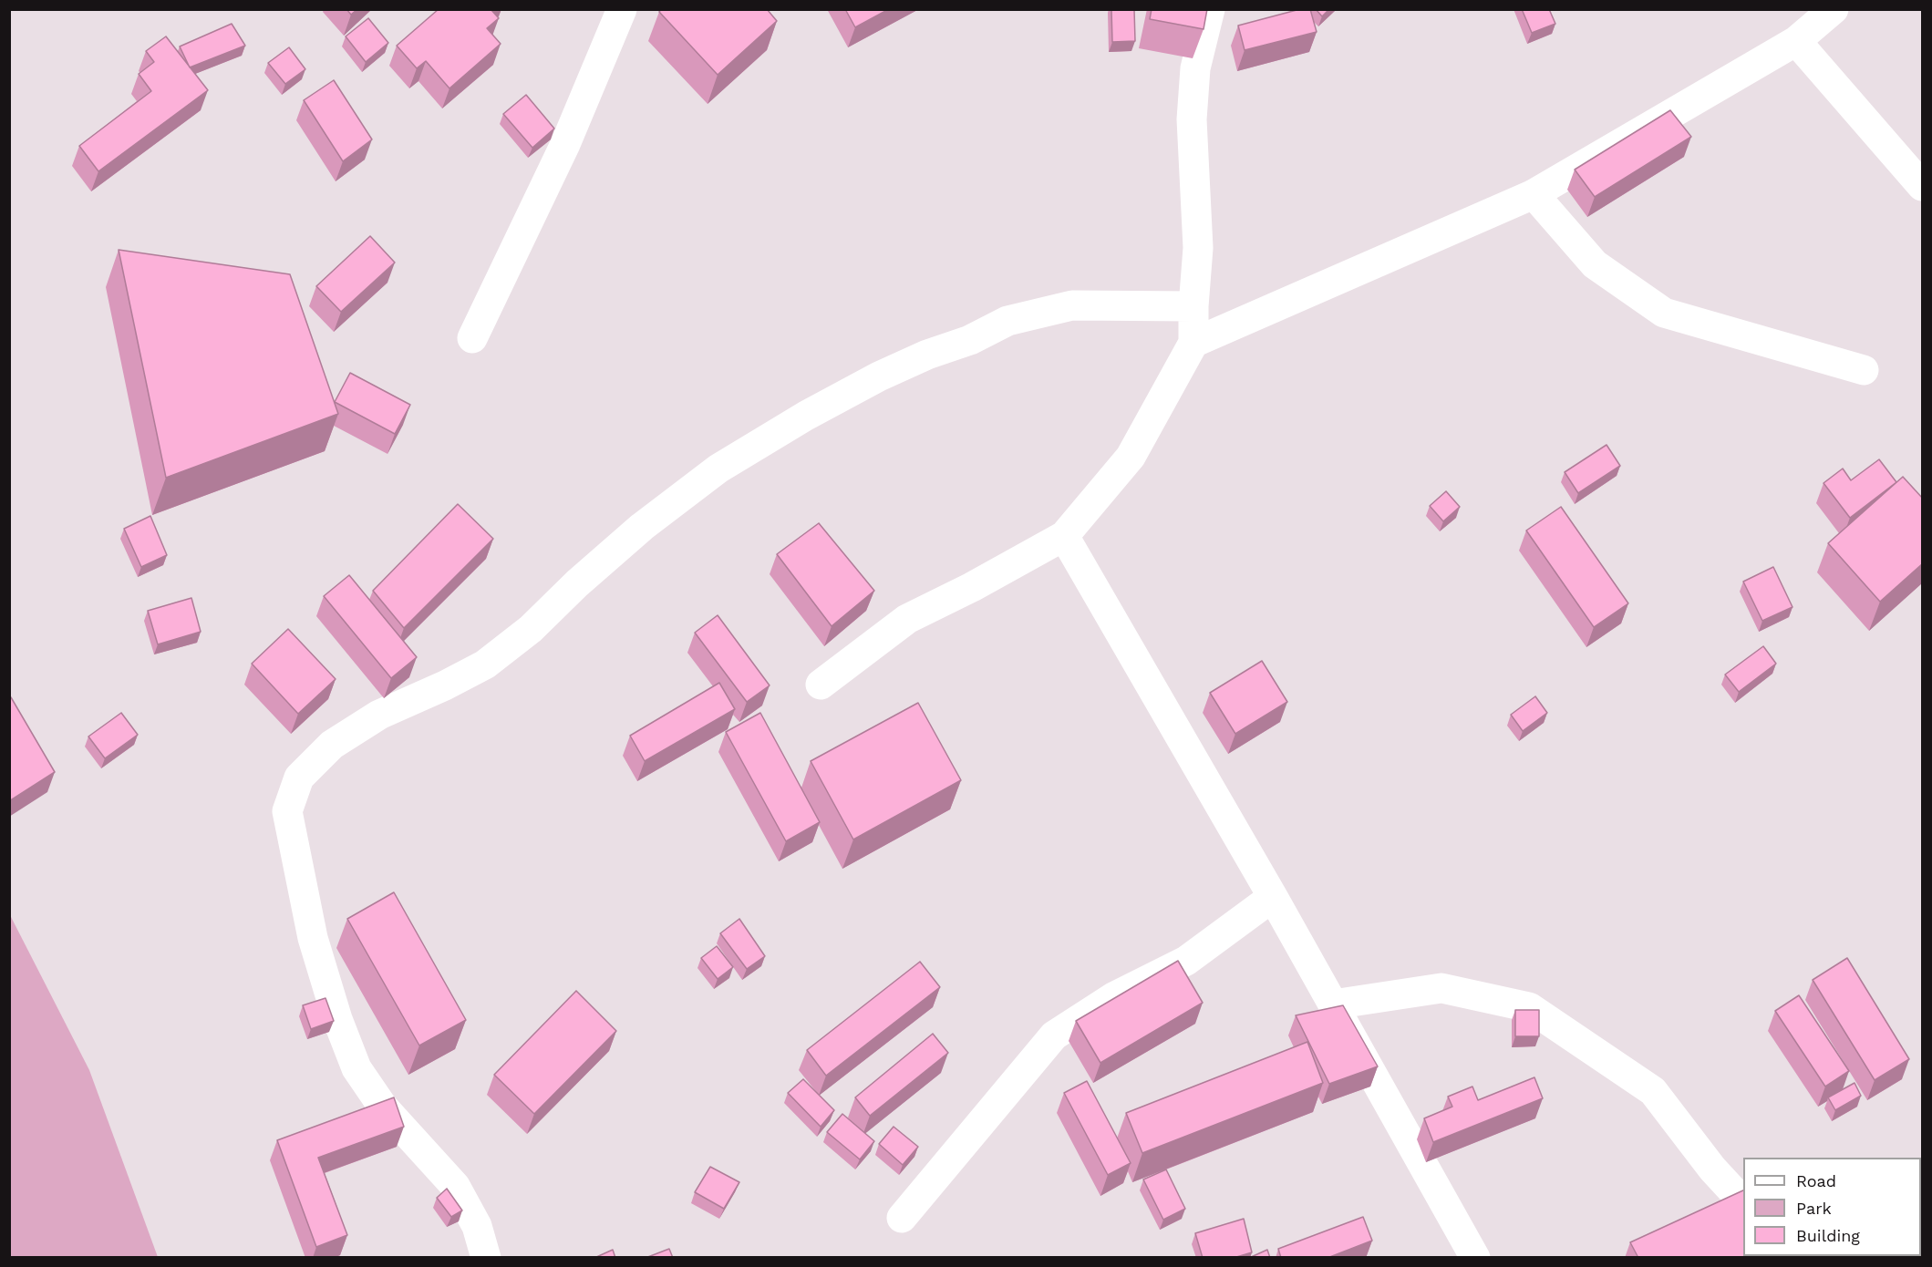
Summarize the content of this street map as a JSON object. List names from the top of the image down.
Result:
{
  "legend": ["Road", "Park", "Building"]
}
